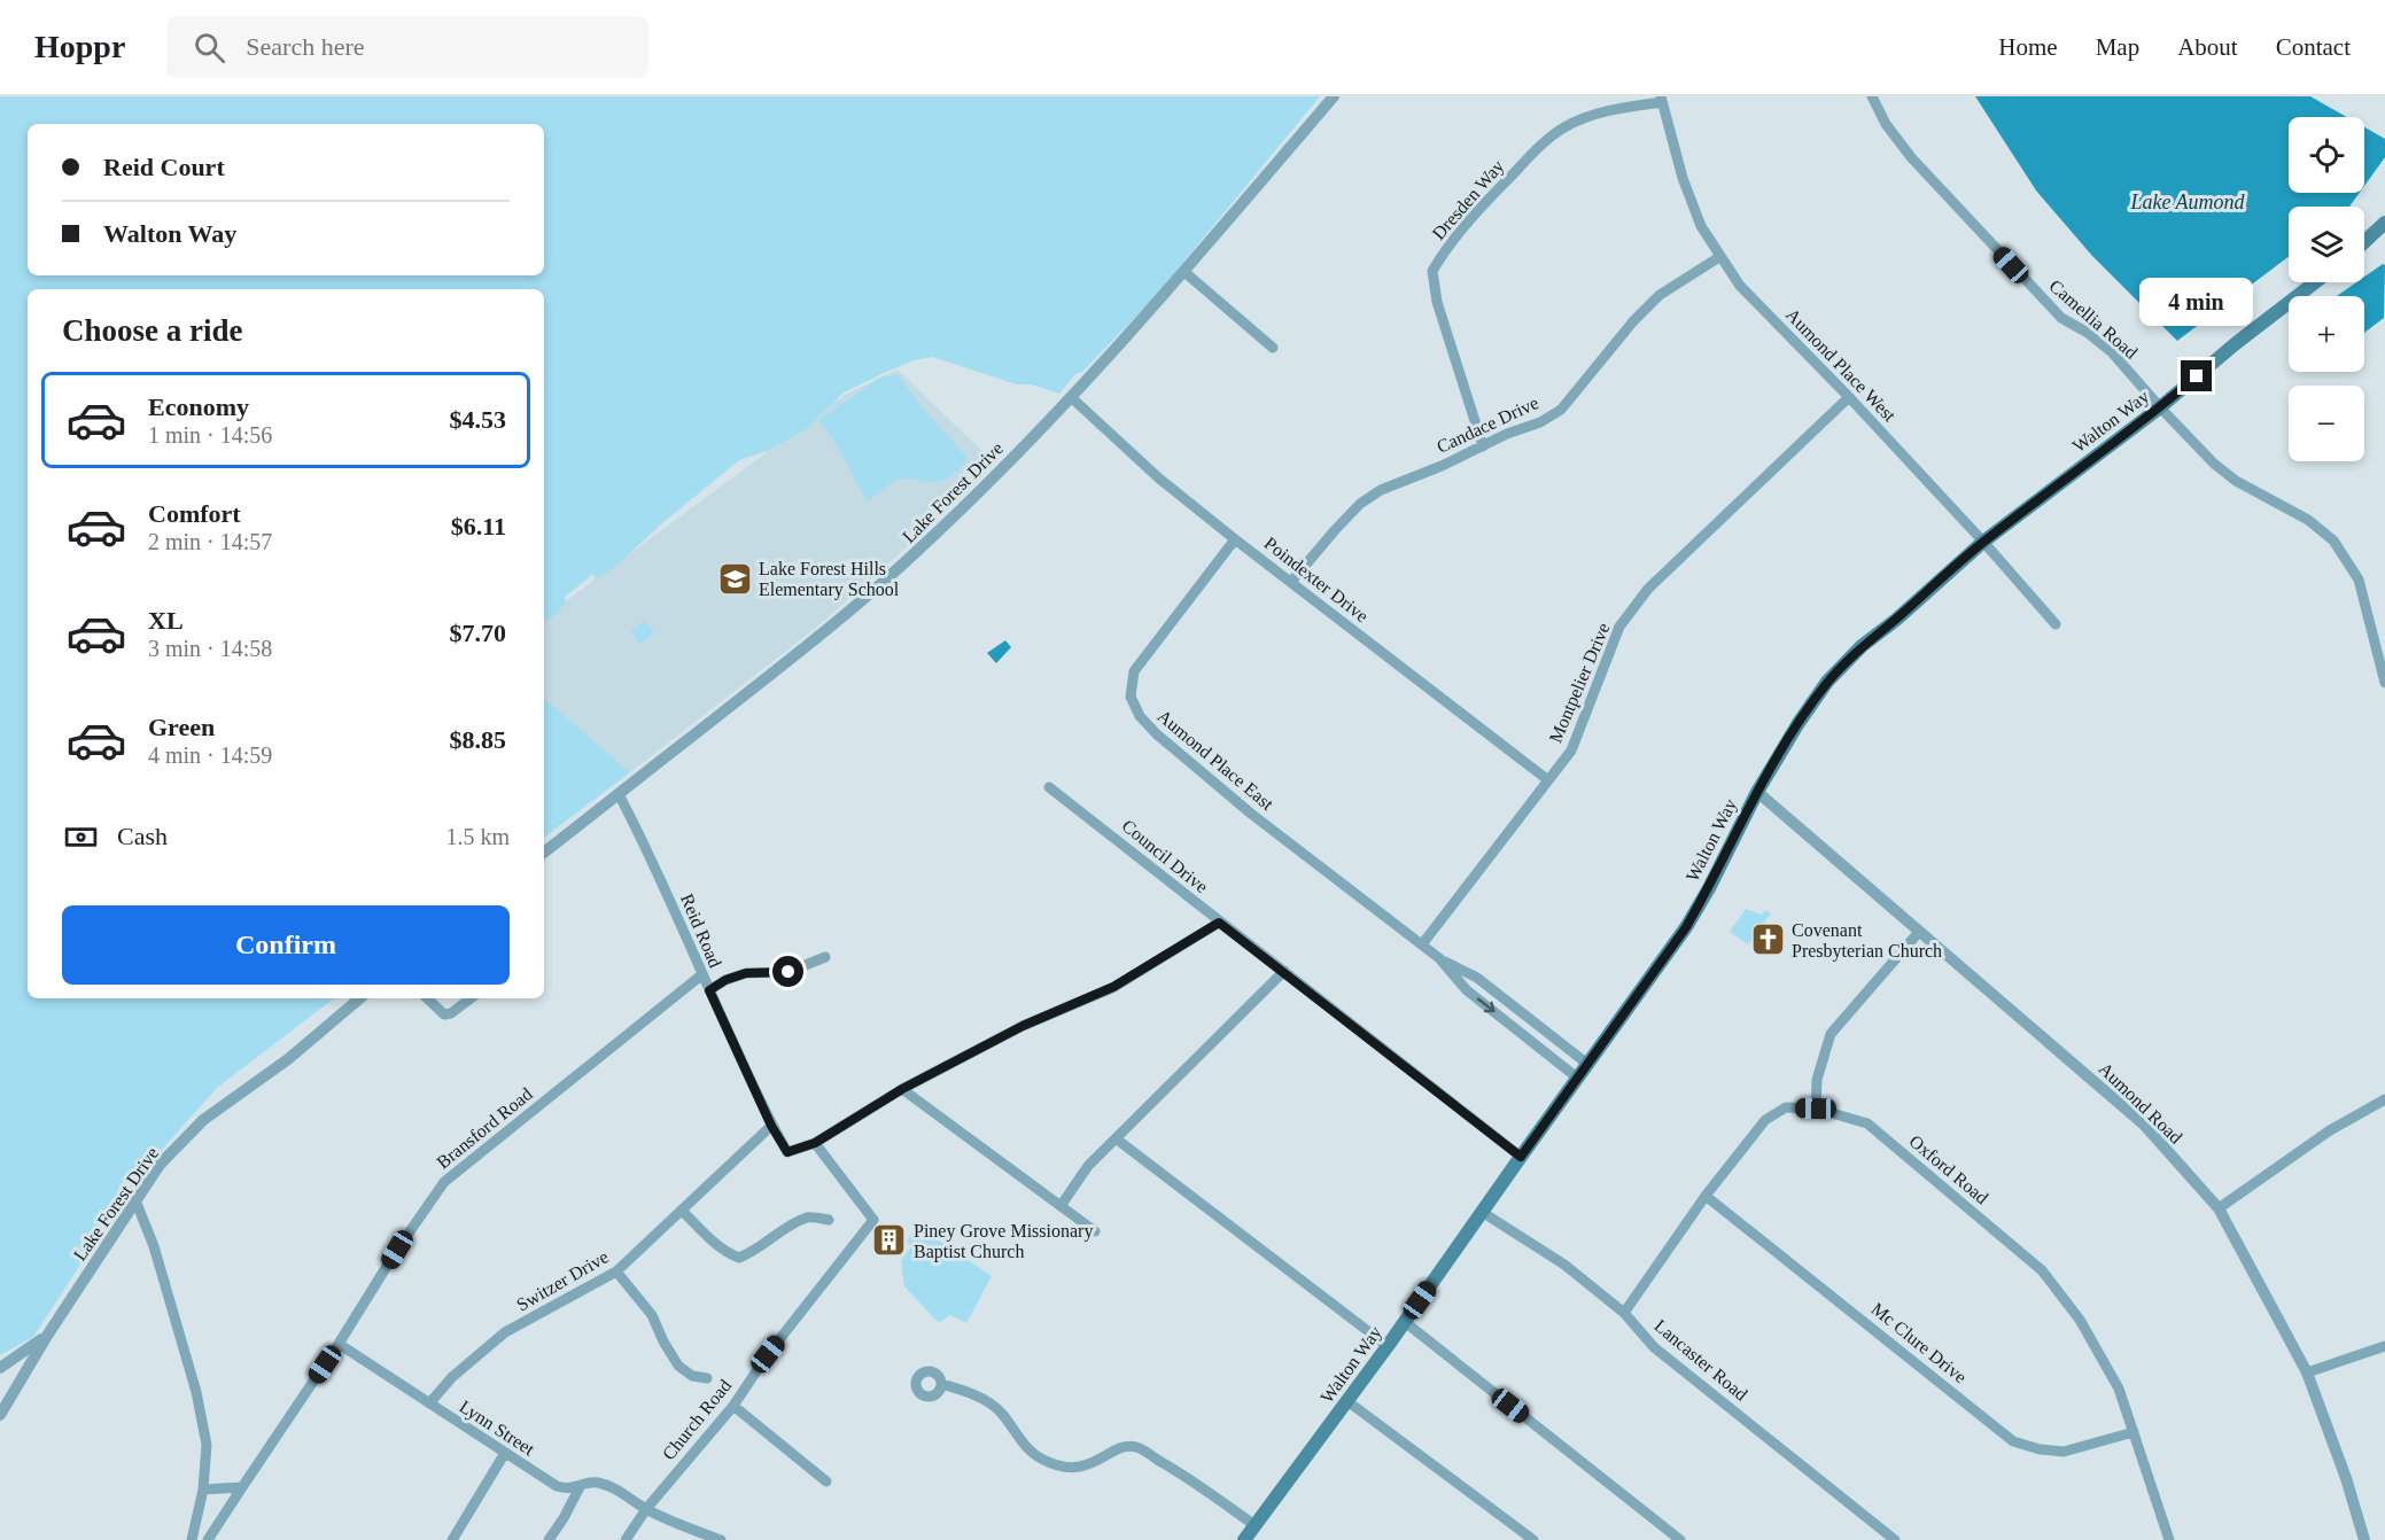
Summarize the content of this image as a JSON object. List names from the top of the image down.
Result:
{
  "streets": {
    "main road": ["Walton Way"],
    "street": [
      "Dresden Way",
      "Camellia Road",
      "Aumond Place West",
      "Candace Drive",
      "Lake Forest Drive",
      "Poindexter Drive",
      "Montpelier Drive",
      "Aumond Place East",
      "Council Drive",
      "Reid Road",
      "Aumond Road",
      "Bransford Road",
      "Oxford Road",
      "Switzer Drive",
      "Mc Clure Drive",
      "Lancaster Road",
      "Church Road",
      "Lynn Street"
    ]
  },
  "crossings": [
    ["Dresden Way", "Aumond Place West"],
    ["Dresden Way", "Candace Drive"],
    ["Camellia Road", "Walton Way"],
    ["Aumond Place West", "Walton Way"],
    ["Aumond Place West", "Candace Drive"],
    ["Aumond Place West", "Montpelier Drive"],
    ["Walton Way", "Aumond Place East"],
    ["Walton Way", "Council Drive"],
    ["Walton Way", "Aumond Road"],
    ["Walton Way", "Lancaster Road"],
    ["Candace Drive", "Poindexter Drive"],
    ["Lake Forest Drive", "Poindexter Drive"],
    ["Lake Forest Drive", "Reid Road"],
    ["Poindexter Drive", "Montpelier Drive"],
    ["Poindexter Drive", "Aumond Place East"],
    ["Montpelier Drive", "Aumond Place East"],
    ["Reid Road", "Bransford Road"],
    ["Reid Road", "Switzer Drive"],
    ["Reid Road", "Church Road"],
    ["Bransford Road", "Lynn Street"],
    ["Oxford Road", "Mc Clure Drive"],
    ["Oxford Road", "Lancaster Road"],
    ["Switzer Drive", "Lynn Street"],
    ["Church Road", "Lynn Street"]
  ],
  "water": ["Lake Aumond"],
  "places": {
    "school or university": ["Lake Forest Hills Elementary School"],
    "church": ["Covenant Presbyterian Church"],
    "building": ["Piney Grove Missionary Baptist Church"]
  },
  "page": {
    "header": "Hoppr",
    "search": "Search here",
    "nav": [
      "Home",
      "Map",
      "About",
      "Contact"
    ],
    "map_buttons": ["+", "−"],
    "banner": ["Reid Court", "Walton Way"],
    "bubble": "4 min",
    "heading": "Choose a ride",
    "list": [
      {
        "name": "Economy",
        "note": "1 min · 14:56",
        "value": "$4.53"
      },
      {
        "name": "Comfort",
        "note": "2 min · 14:57",
        "value": "$6.11"
      },
      {
        "name": "XL",
        "note": "3 min · 14:58",
        "value": "$7.70"
      },
      {
        "name": "Green",
        "note": "4 min · 14:59",
        "value": "$8.85"
      }
    ],
    "pay": ["Cash", "1.5 km"],
    "buttons": "Confirm"
  }
}
